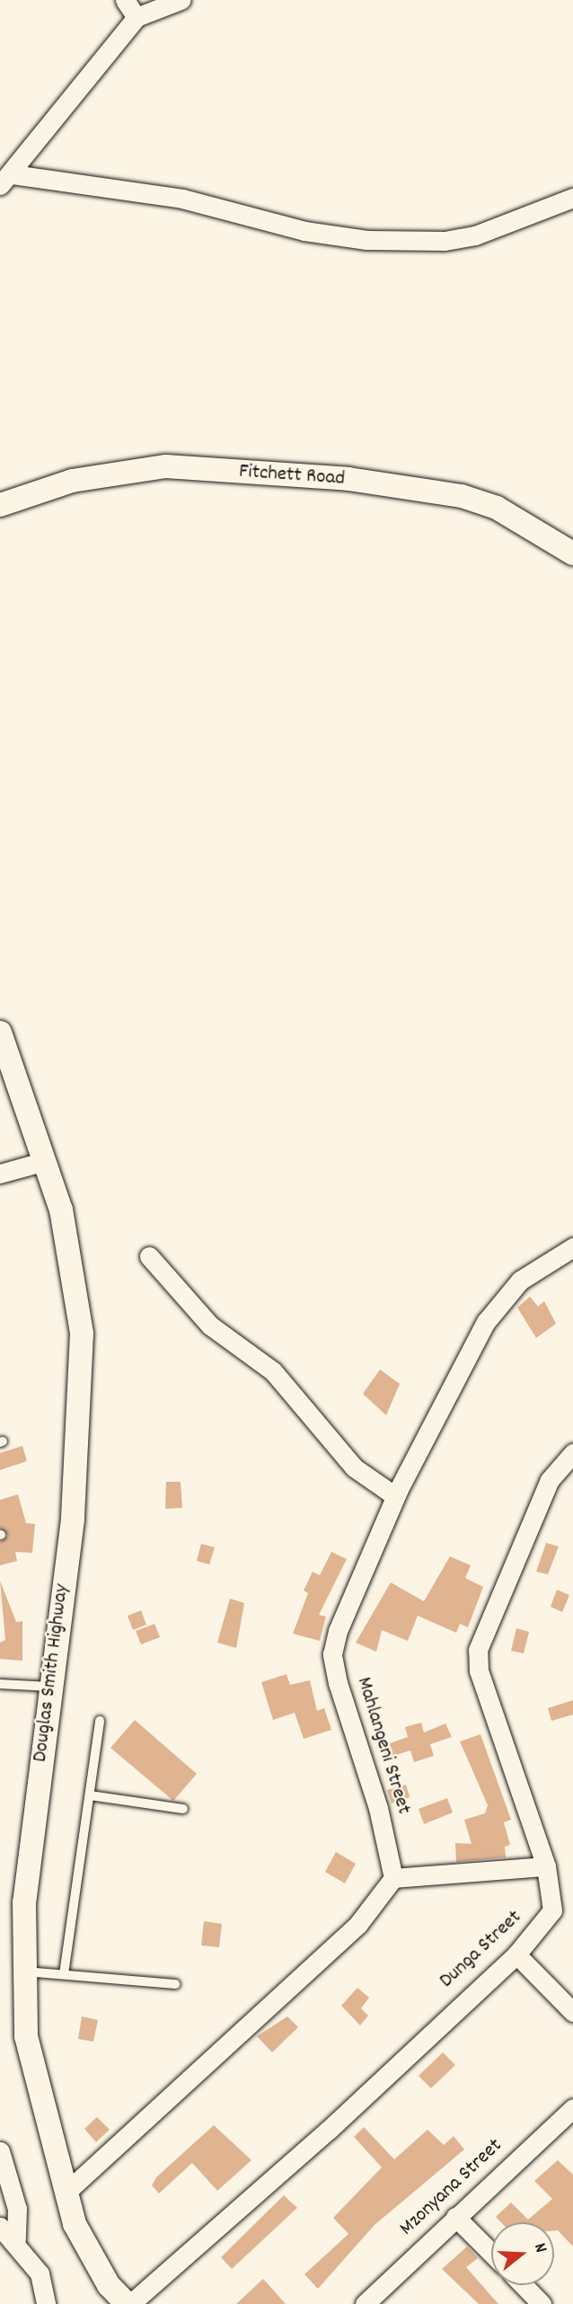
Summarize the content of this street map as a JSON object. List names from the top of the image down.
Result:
{
  "streets": {
    "street": [
      "Fitchett Road",
      "Douglas Smith Highway",
      "Mahlangeni Street",
      "Dunga Street",
      "Mzonyana Street"
    ]
  },
  "crossings": [
    ["Douglas Smith Highway", "Dunga Street"]
  ],
  "north": "right"
}
